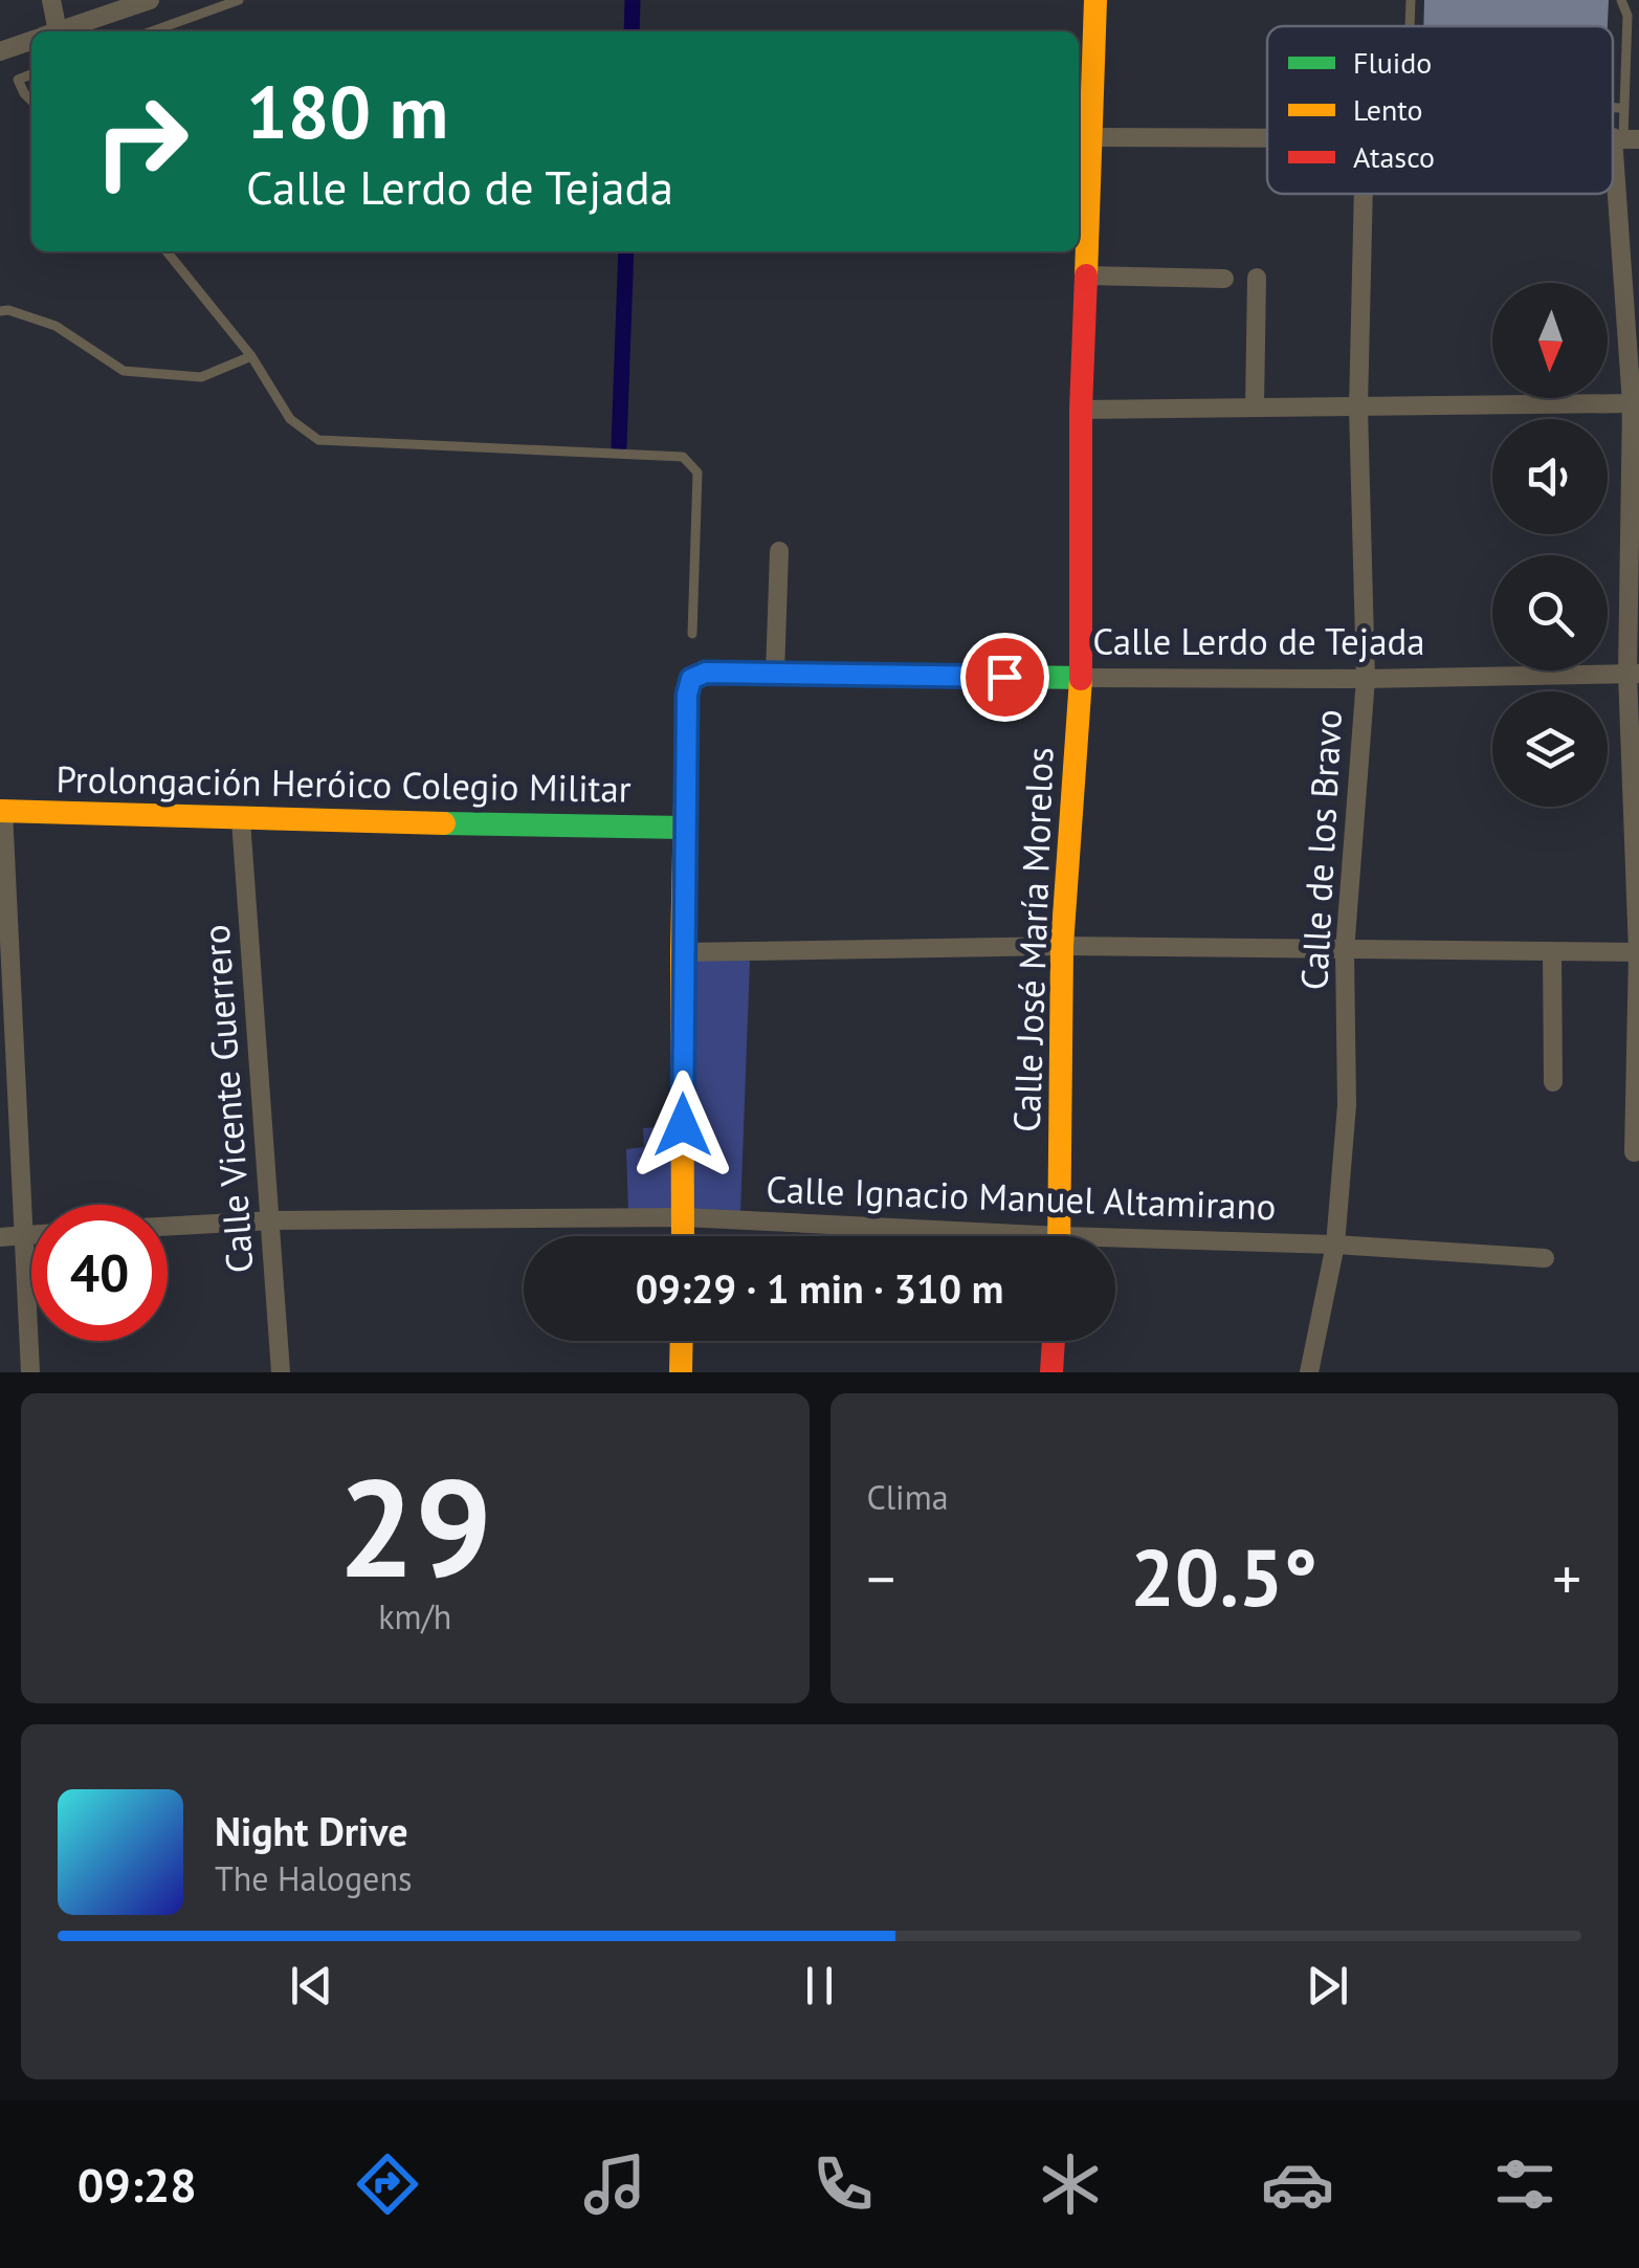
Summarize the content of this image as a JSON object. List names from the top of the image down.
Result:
{
  "streets": {
    "street": [
      "Calle Lerdo de Tejada",
      "Prolongación Heróico Colegio Militar",
      "Calle de los Bravo",
      "Calle José María Morelos",
      "Calle Vicente Guerrero",
      "Calle Ignacio Manuel Altamirano"
    ]
  },
  "crossings": [
    ["Calle Lerdo de Tejada", "Prolongación Heróico Colegio Militar"],
    ["Calle Lerdo de Tejada", "Calle de los Bravo"],
    ["Calle Lerdo de Tejada", "Calle José María Morelos"],
    ["Prolongación Heróico Colegio Militar", "Calle Vicente Guerrero"],
    ["Calle de los Bravo", "Calle Ignacio Manuel Altamirano"],
    ["Calle Vicente Guerrero", "Calle Ignacio Manuel Altamirano"]
  ],
  "legend": ["Fluido", "Lento", "Atasco"],
  "north": "bottom",
  "page": {
    "turn": ["180 m", "Calle Lerdo de Tejada"],
    "limit": "40",
    "trip": "09:29 · 1 min · 310 m",
    "tile": [
      ["29", "km/h"],
      "Clima"
    ],
    "heat": ["−", "20.5°", "+"],
    "song": ["Night Drive", "The Halogens"],
    "tabs": "09:28"
  }
}
